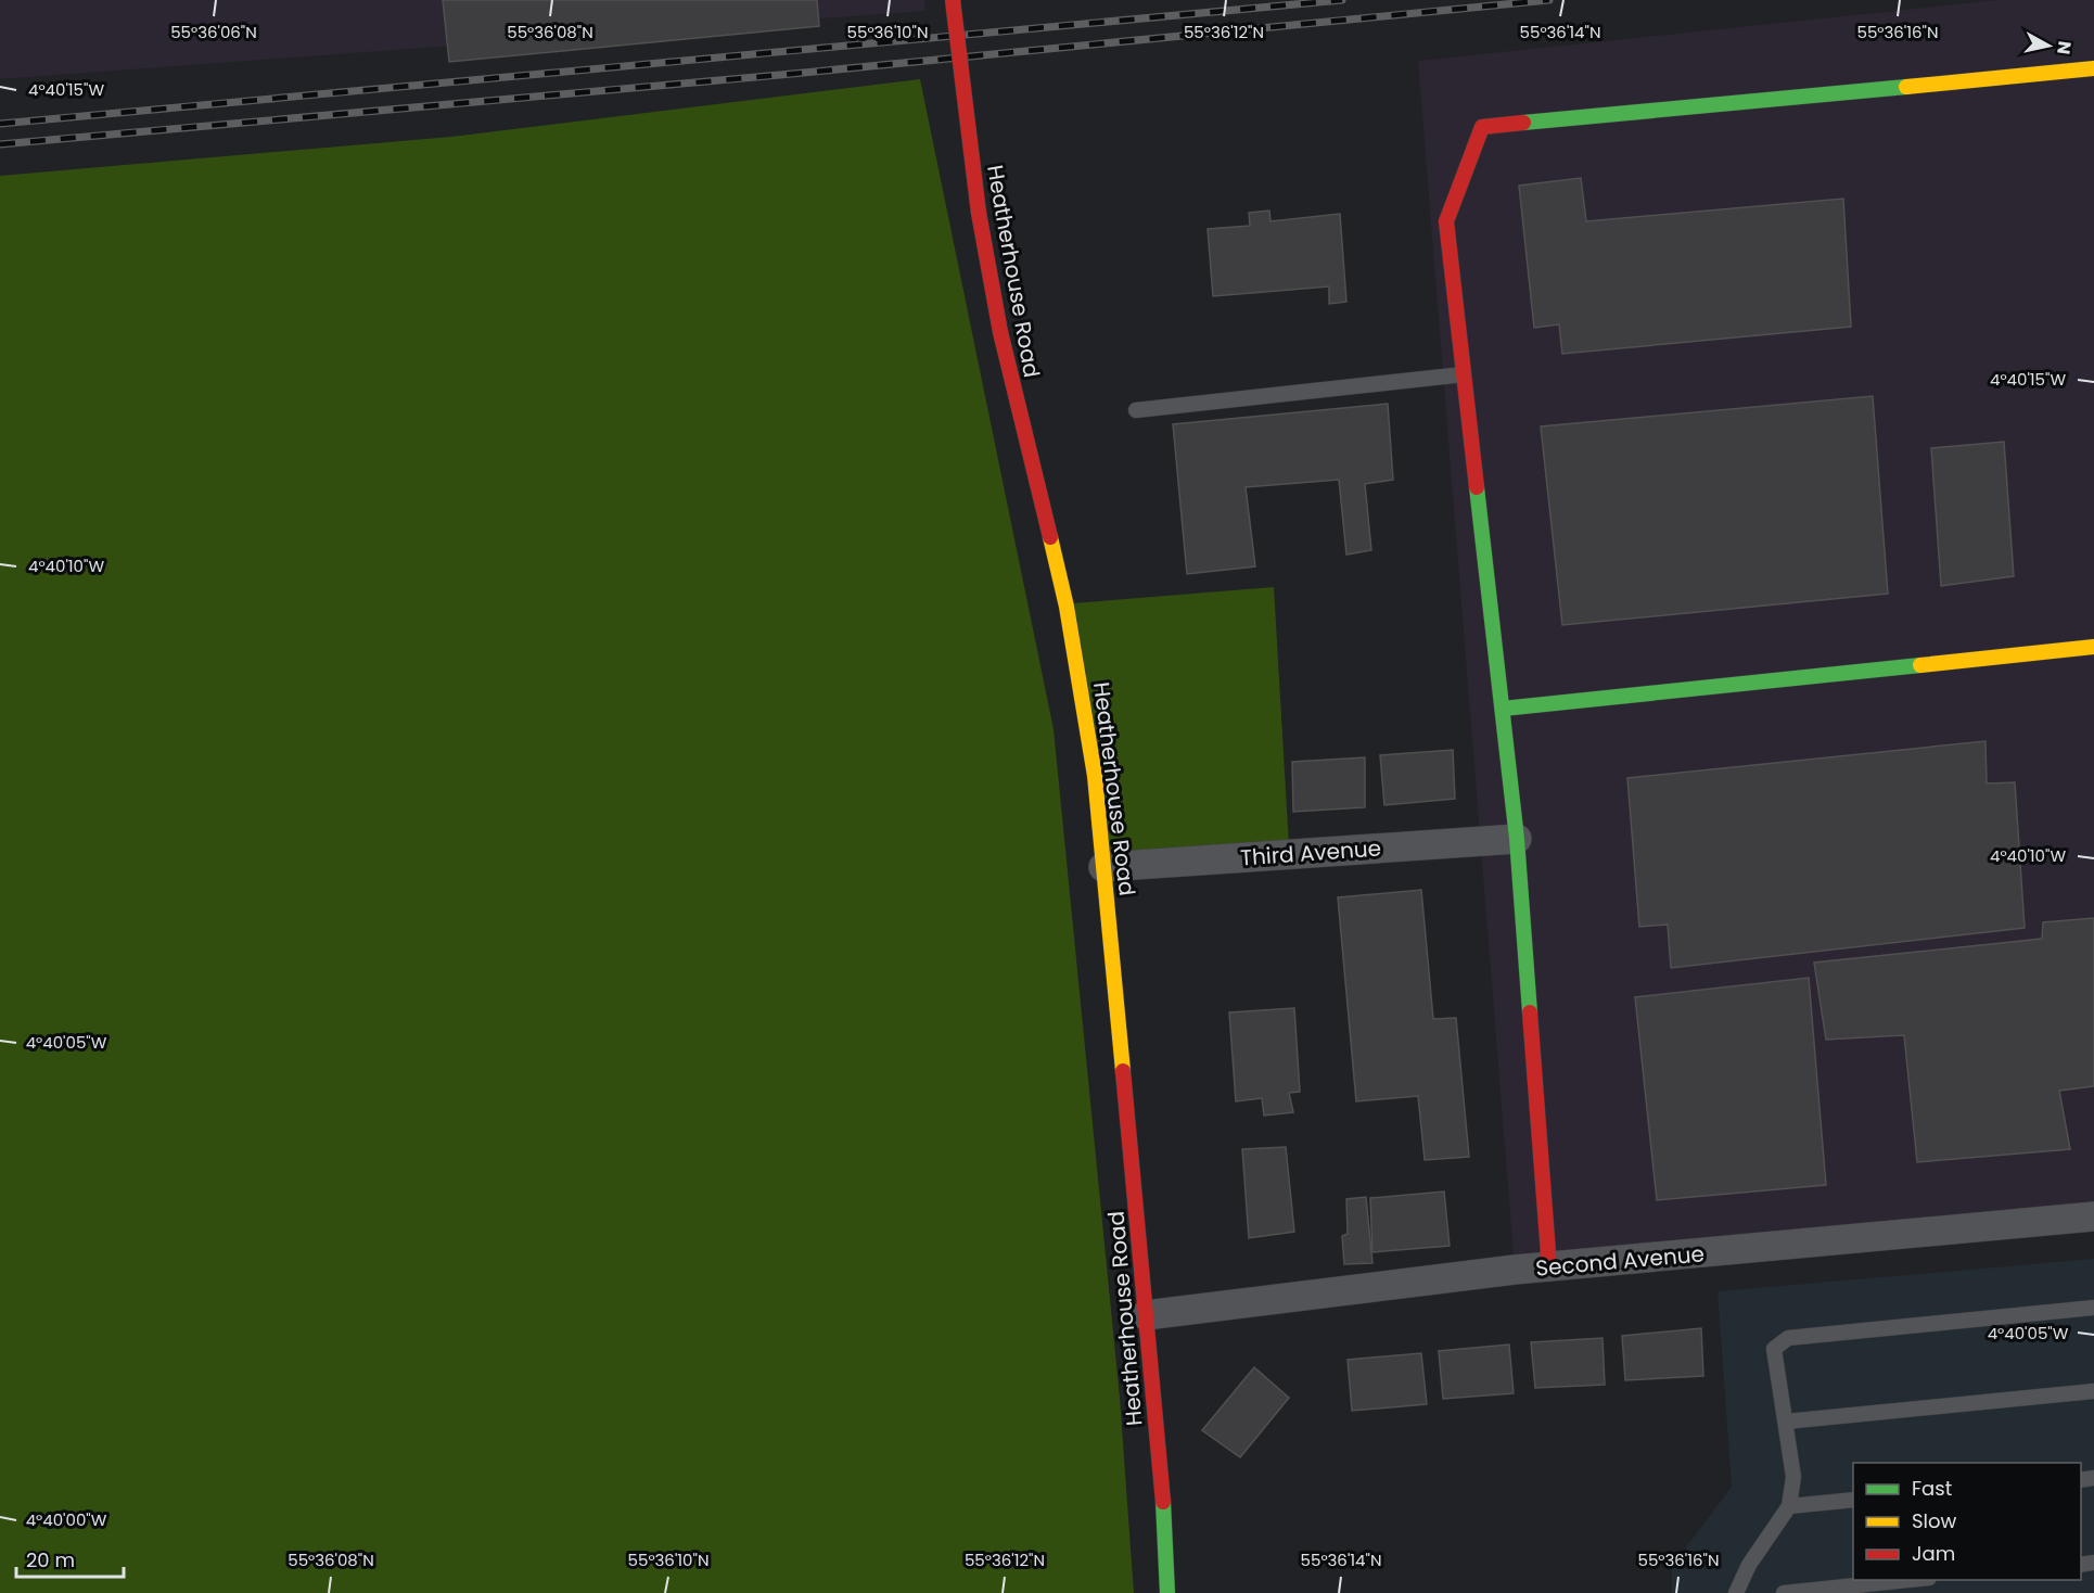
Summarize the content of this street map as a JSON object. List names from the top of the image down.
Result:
{
  "streets": {
    "street": ["Heatherhouse Road", "Third Avenue", "Second Avenue"]
  },
  "crossings": [
    ["Heatherhouse Road", "Third Avenue"],
    ["Heatherhouse Road", "Second Avenue"]
  ],
  "legend": ["Fast", "Slow", "Jam"],
  "scale_bar": "20 m",
  "north": "right",
  "coordinates": [
    "55°36'06\"N",
    "55°36'08\"N",
    "55°36'10\"N",
    "55°36'12\"N",
    "55°36'14\"N",
    "55°36'16\"N",
    "4°40'15\"W",
    "4°40'10\"W",
    "4°40'05\"W",
    "4°40'00\"W"
  ]
}
